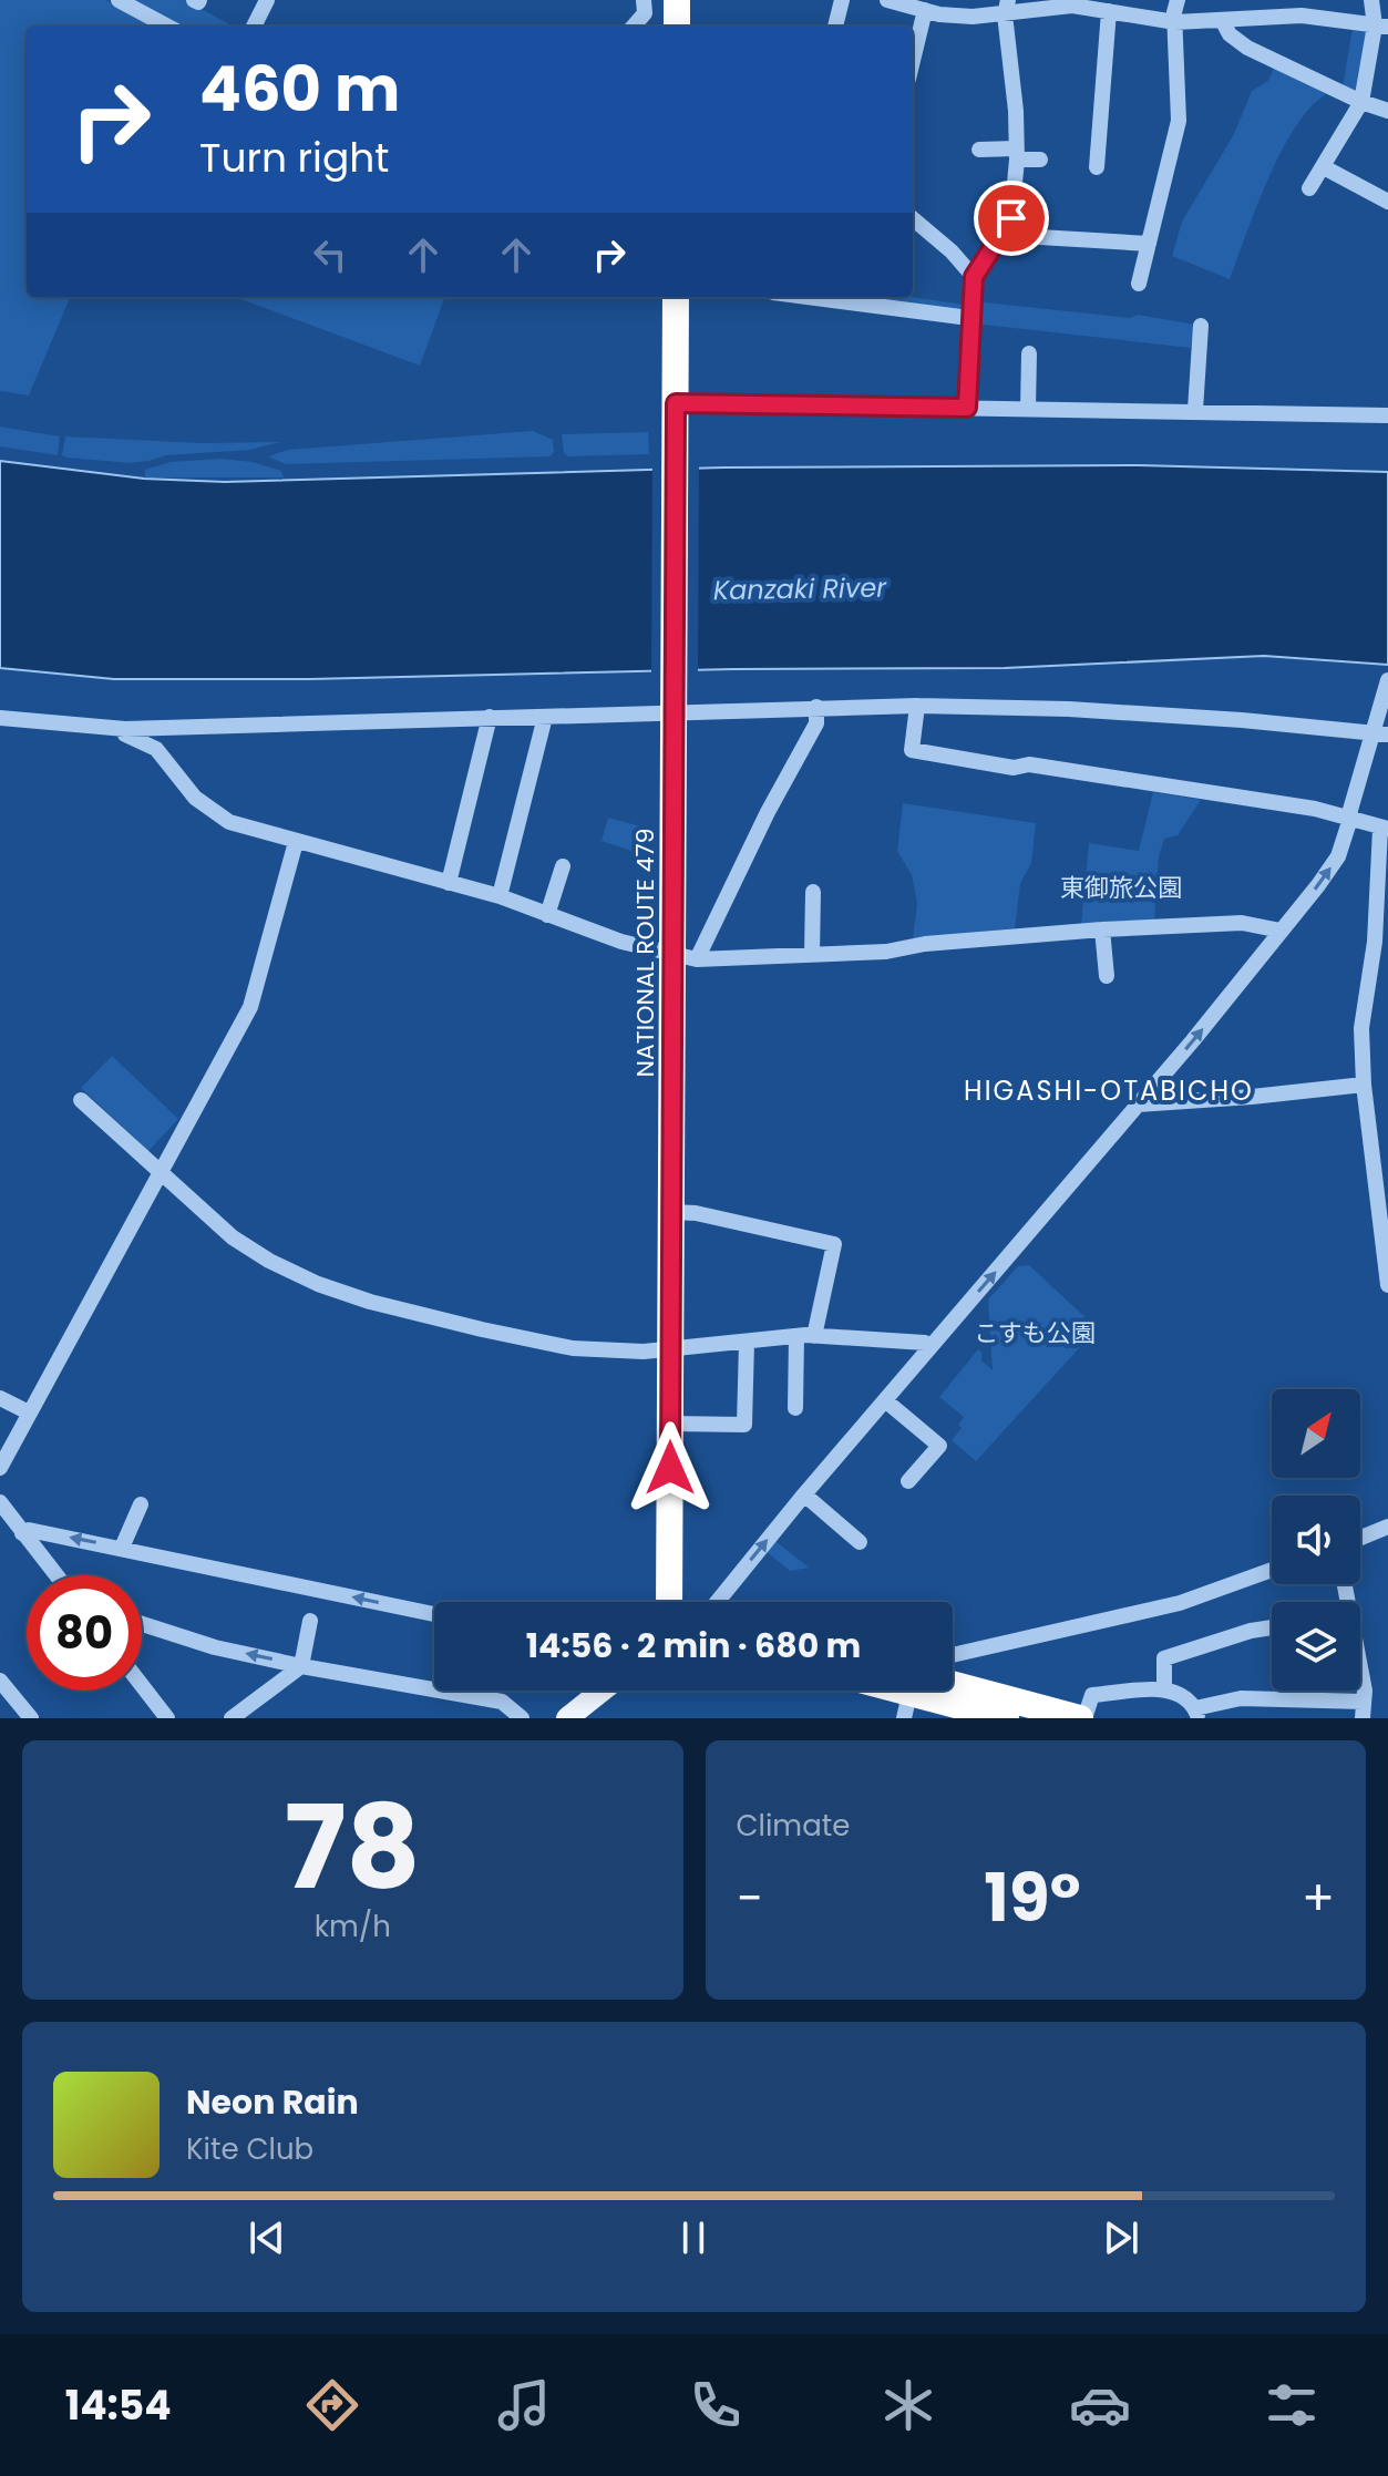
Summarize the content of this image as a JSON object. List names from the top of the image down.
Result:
{
  "streets": {
    "highway": ["NATIONAL ROUTE 479"]
  },
  "districts": ["HIGASHI-OTABICHO"],
  "water": ["Kanzaki River"],
  "parks": ["東御旅公園", "こすも公園"],
  "north": "top right",
  "page": {
    "turn": ["460 m", "Turn right"],
    "limit": "80",
    "trip": "14:56 · 2 min · 680 m",
    "tile": [
      ["78", "km/h"],
      "Climate"
    ],
    "heat": ["−", "19°", "+"],
    "song": ["Neon Rain", "Kite Club"],
    "tabs": "14:54"
  }
}
